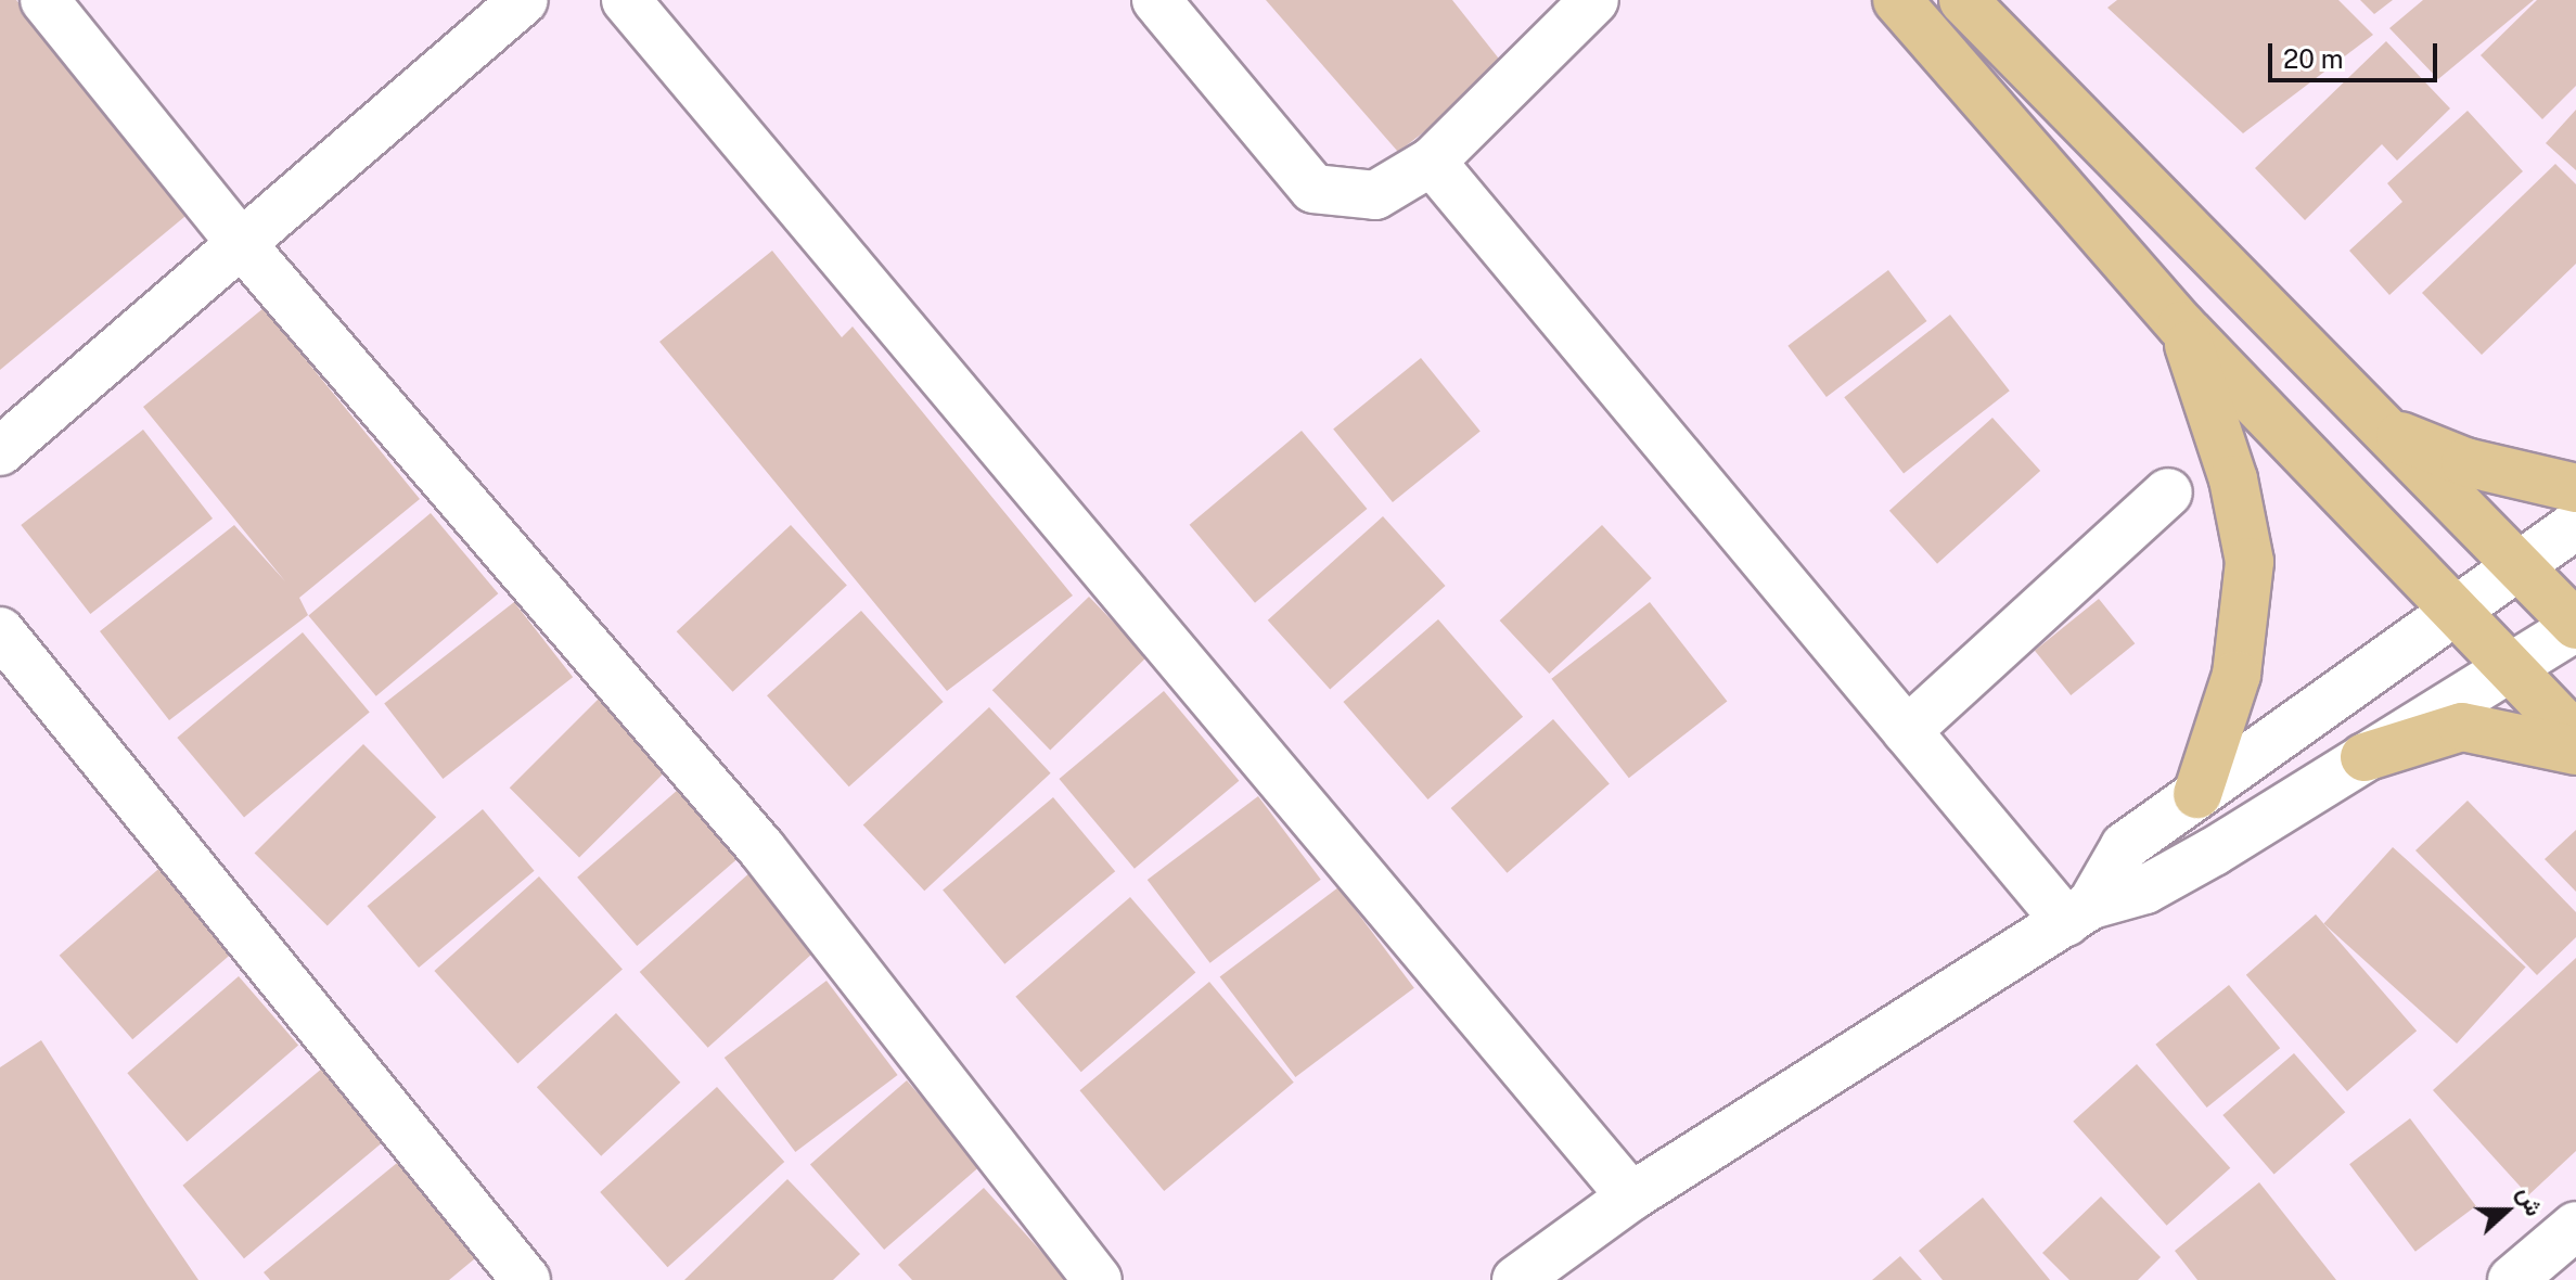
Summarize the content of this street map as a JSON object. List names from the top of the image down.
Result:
{
  "scale_bar": "20 m",
  "north": "right"
}
